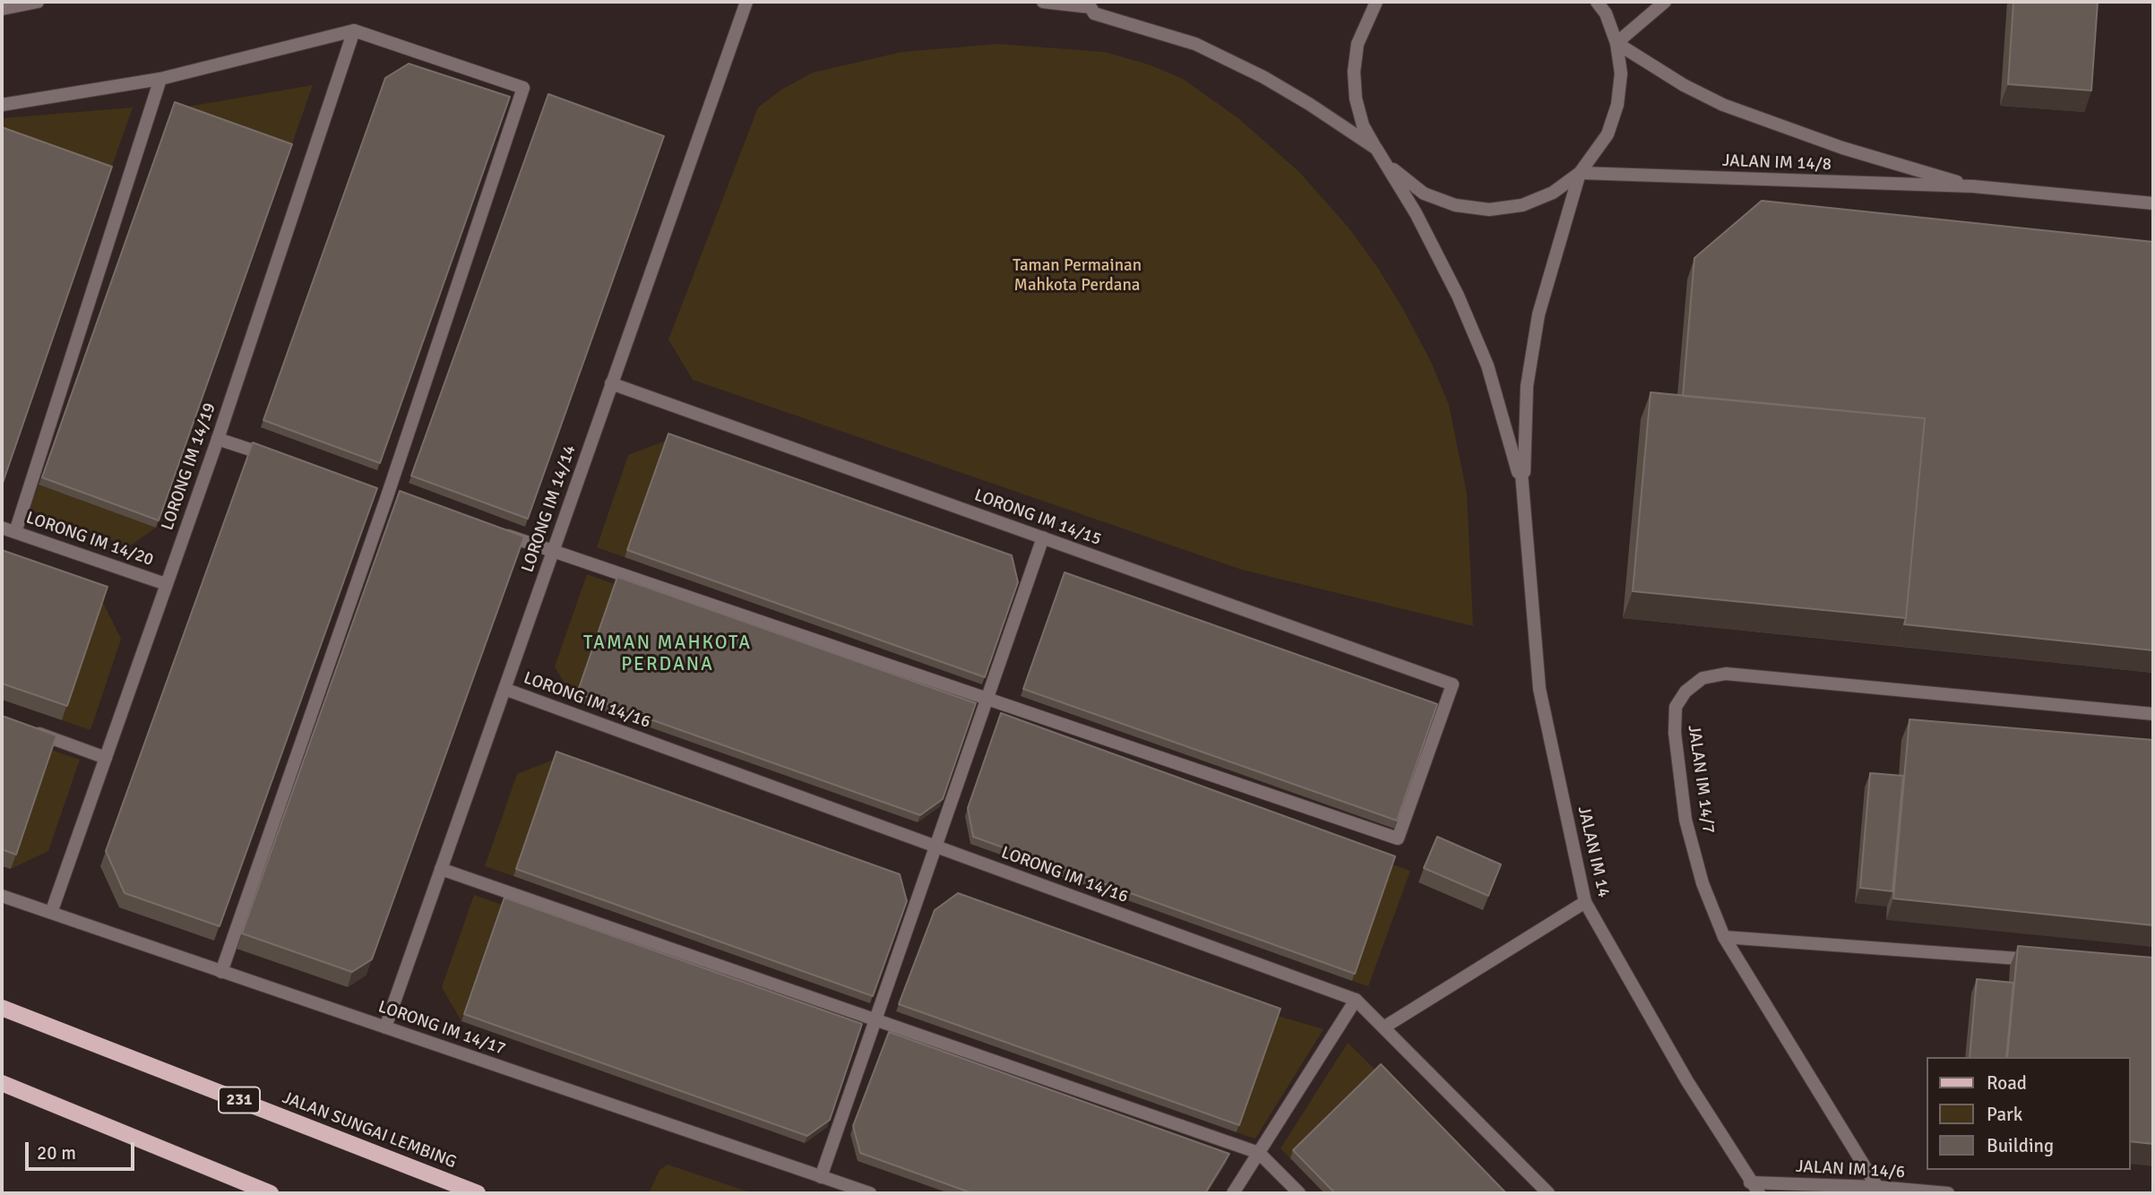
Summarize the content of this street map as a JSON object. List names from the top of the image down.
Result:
{
  "streets": {
    "main road": ["231", "JALAN SUNGAI LEMBING"],
    "street": [
      "JALAN IM 14/8",
      "LORONG IM 14/19",
      "LORONG IM 14/14",
      "LORONG IM 14/15",
      "LORONG IM 14/20",
      "LORONG IM 14/16",
      "JALAN IM 14/7",
      "JALAN IM 14",
      "LORONG IM 14/17",
      "JALAN IM 14/6"
    ]
  },
  "crossings": [
    ["LORONG IM 14/19", "LORONG IM 14/20"],
    ["LORONG IM 14/19", "LORONG IM 14/17"],
    ["LORONG IM 14/14", "LORONG IM 14/15"],
    ["LORONG IM 14/14", "LORONG IM 14/16"],
    ["LORONG IM 14/14", "LORONG IM 14/17"],
    ["JALAN IM 14/7", "JALAN IM 14/6"],
    ["JALAN IM 14", "JALAN IM 14/6"]
  ],
  "districts": ["TAMAN MAHKOTA PERDANA"],
  "parks": ["Taman Permainan Mahkota Perdana"],
  "legend": ["Road", "Park", "Building"],
  "scale_bar": "20 m"
}
